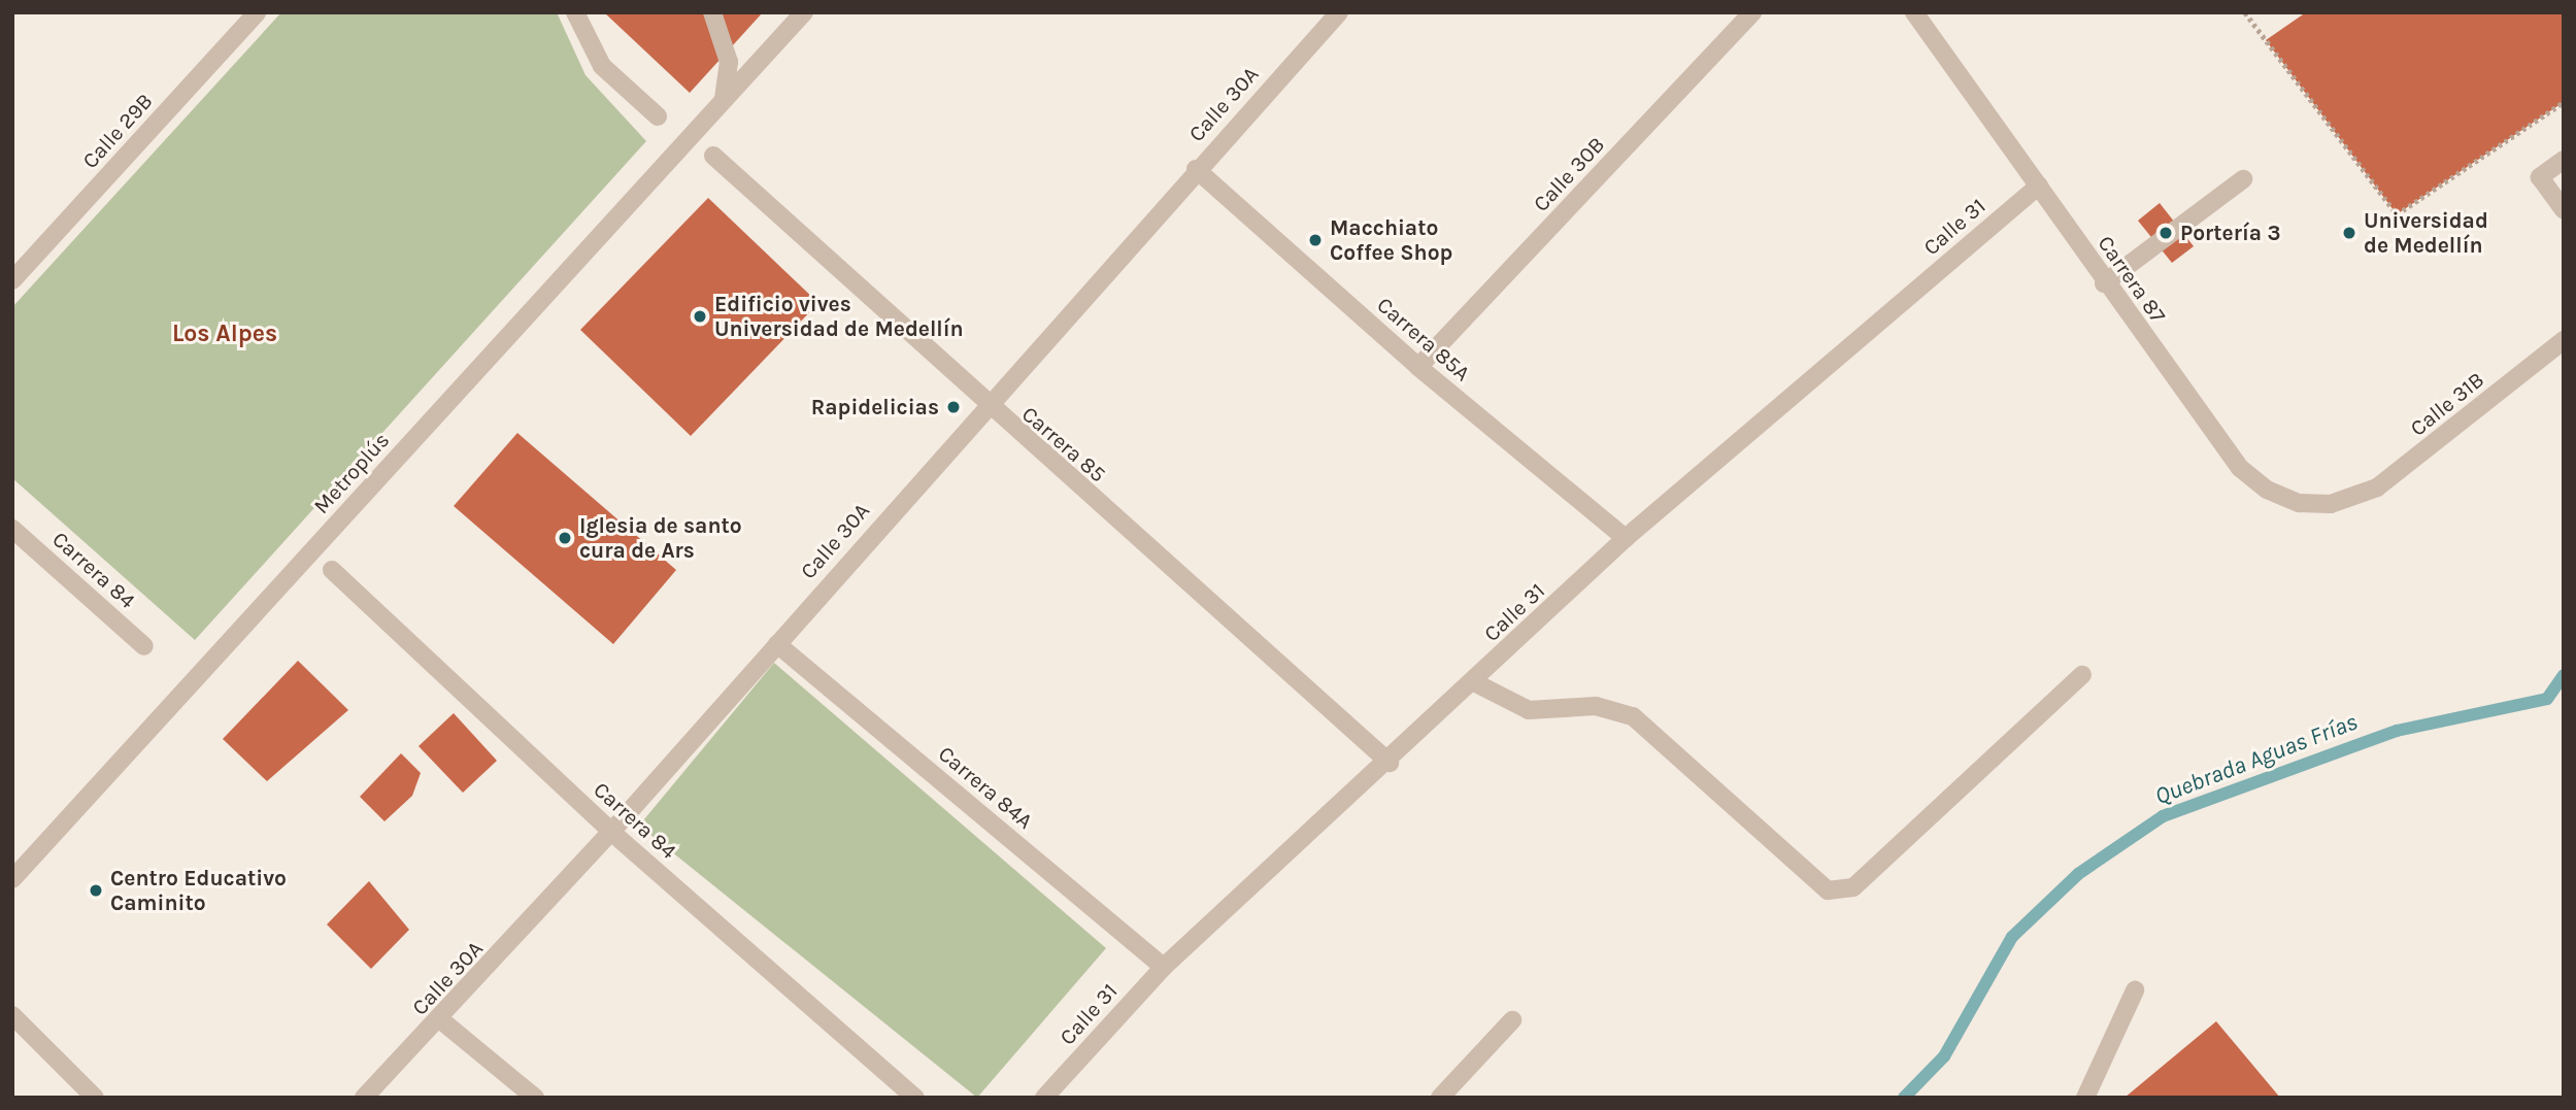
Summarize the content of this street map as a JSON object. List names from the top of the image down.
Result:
{
  "streets": {
    "street": [
      "Calle 30A",
      "Calle 29B",
      "Calle 30B",
      "Calle 31",
      "Carrera 87",
      "Carrera 85A",
      "Calle 31B",
      "Carrera 85",
      "Metroplús",
      "Carrera 84",
      "Carrera 84A"
    ]
  },
  "crossings": [
    ["Calle 30A", "Carrera 85A"],
    ["Calle 30A", "Carrera 85"],
    ["Calle 30A", "Carrera 84"],
    ["Calle 30A", "Carrera 84A"],
    ["Calle 30B", "Carrera 85A"],
    ["Calle 31", "Carrera 87"],
    ["Calle 31", "Carrera 85A"],
    ["Calle 31", "Carrera 85"],
    ["Calle 31", "Carrera 84A"],
    ["Carrera 87", "Calle 31B"]
  ],
  "districts": ["Los Alpes"],
  "water": ["Quebrada Aguas Frías"],
  "places": [
    "Portería 3",
    "Universidad de Medellín",
    "Macchiato Coffee Shop",
    "Edificio vives Universidad de Medellín",
    "Rapidelicias",
    "Iglesia de santo cura de Ars",
    "Centro Educativo Caminito"
  ]
}
